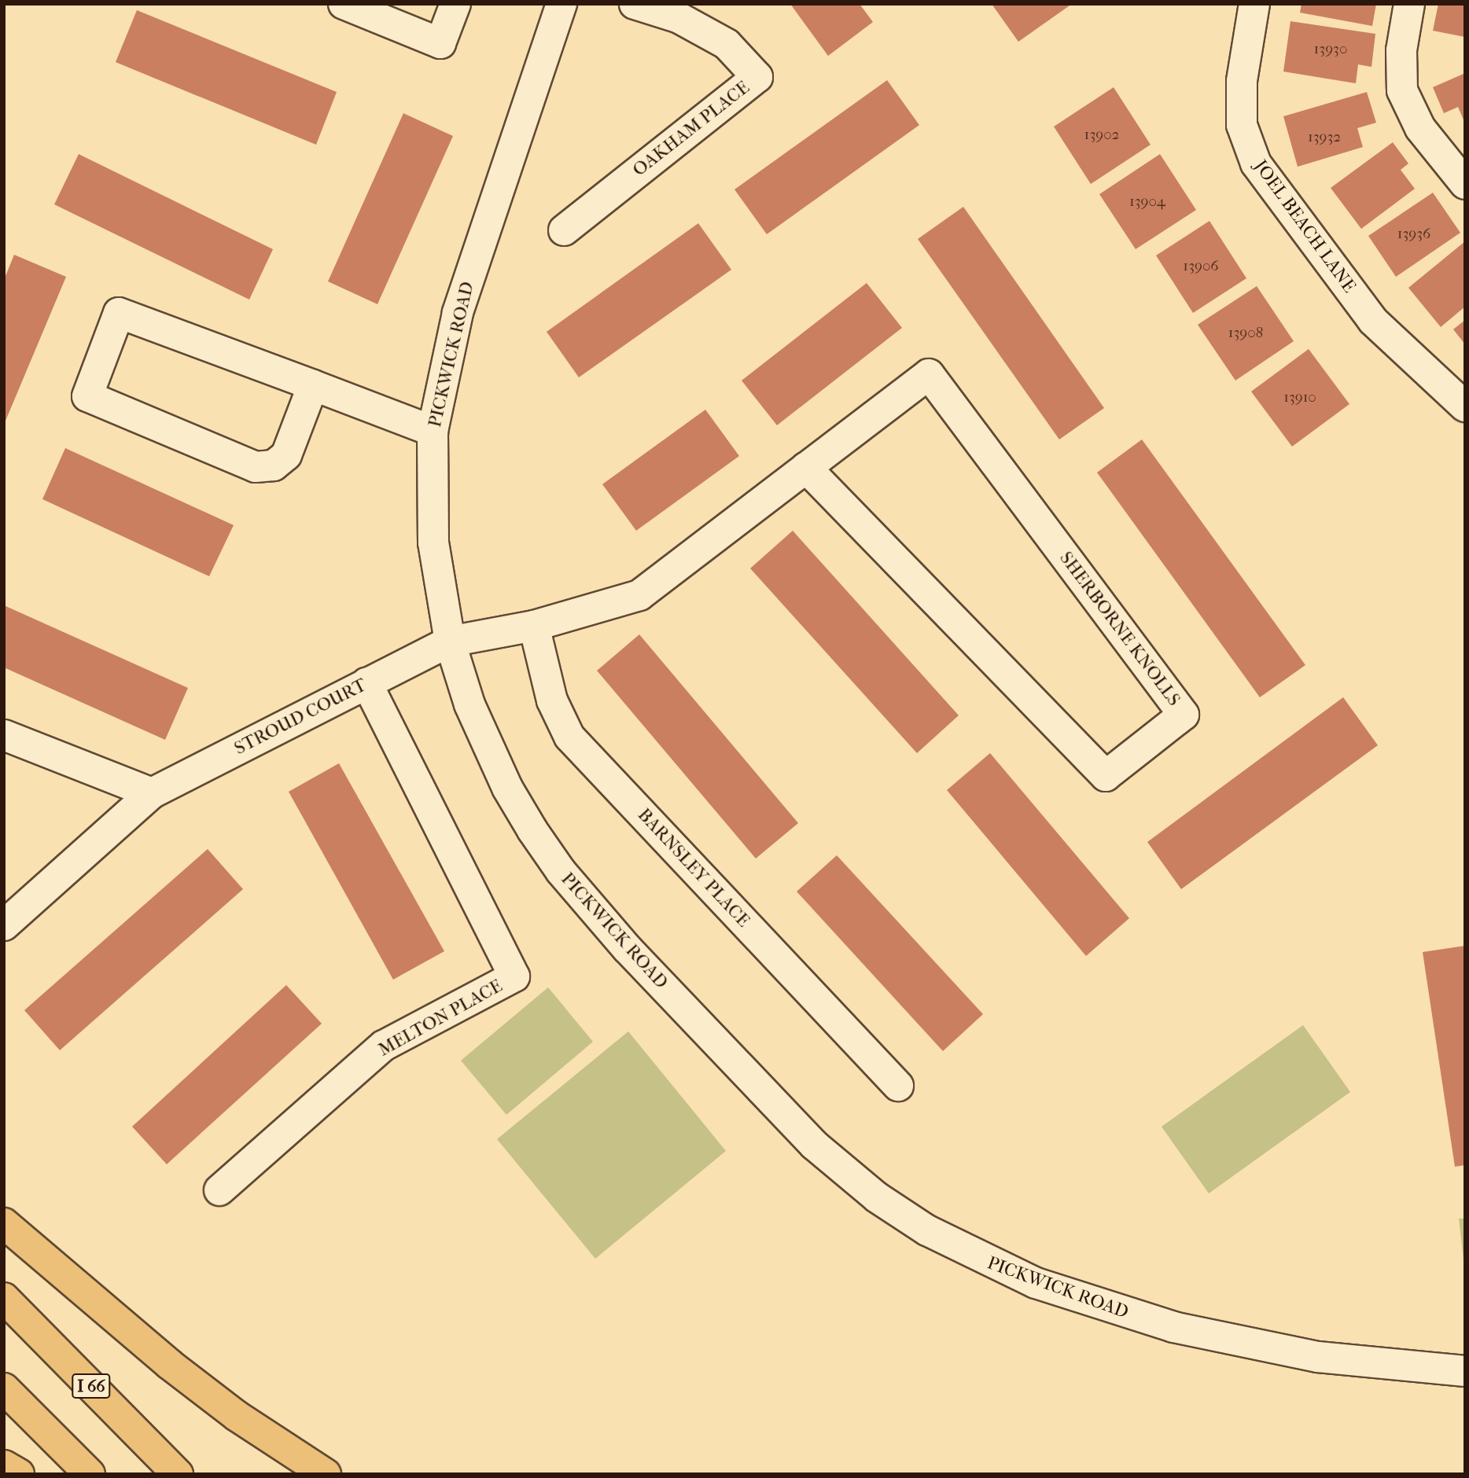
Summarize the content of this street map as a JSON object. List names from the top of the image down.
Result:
{
  "streets": {
    "highway": ["I 66"],
    "street": [
      "OAKHAM PLACE",
      "JOEL BEACH LANE",
      "PICKWICK ROAD",
      "SHERBORNE KNOLLS",
      "STROUD COURT",
      "BARNSLEY PLACE",
      "MELTON PLACE"
    ]
  },
  "crossings": [
    ["PICKWICK ROAD", "SHERBORNE KNOLLS"],
    ["PICKWICK ROAD", "STROUD COURT"],
    ["SHERBORNE KNOLLS", "STROUD COURT"],
    ["SHERBORNE KNOLLS", "BARNSLEY PLACE"],
    ["STROUD COURT", "MELTON PLACE"]
  ],
  "house_numbers": [
    "13930",
    "13902",
    "13932",
    "13904",
    "13936",
    "13906",
    "13908",
    "13910"
  ]
}
